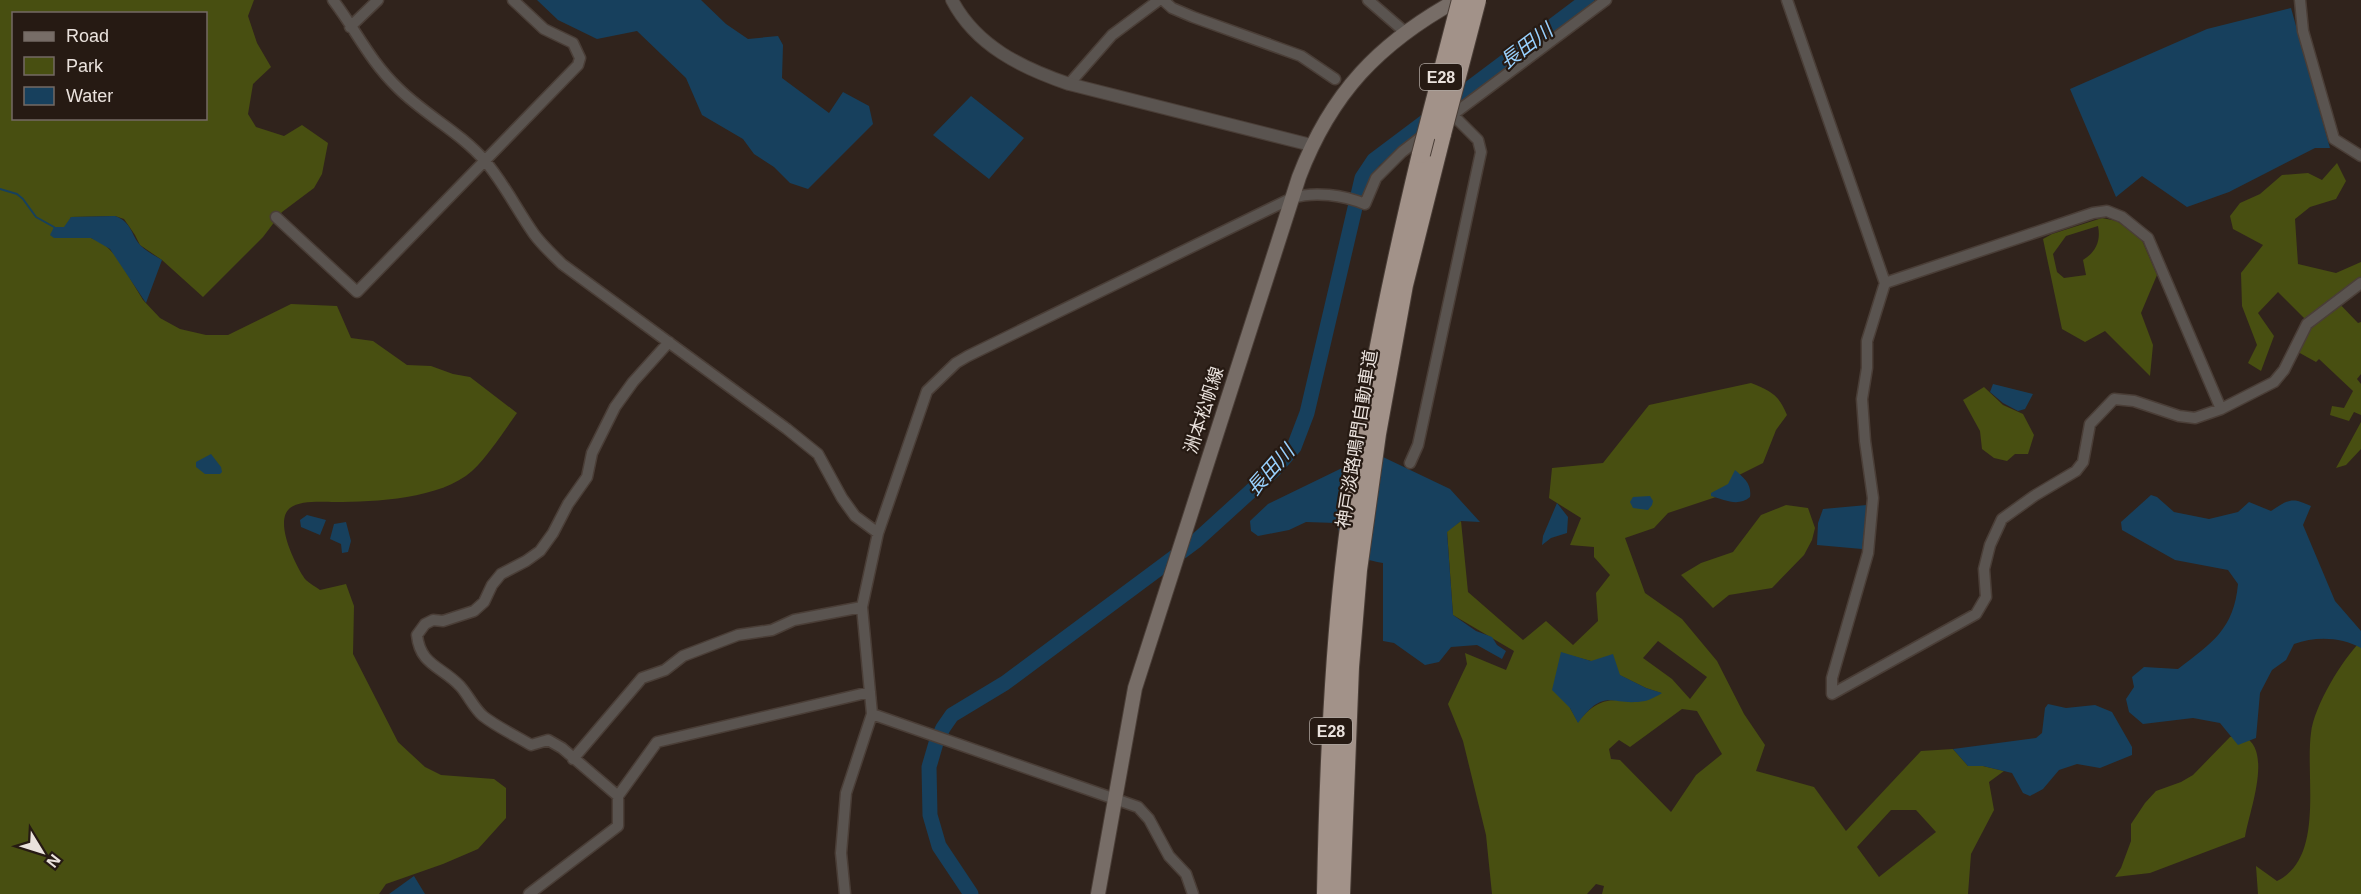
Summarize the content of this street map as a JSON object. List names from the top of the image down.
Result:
{
  "streets": {
    "highway": ["E28", "神戸淡路鳴門自動車道"],
    "main road": ["洲本松帆線"]
  },
  "crossings": [
    ["洲本松帆線", "神戸淡路鳴門自動車道"]
  ],
  "water": ["長田川"],
  "legend": ["Road", "Park", "Water"],
  "north": "bottom right"
}
